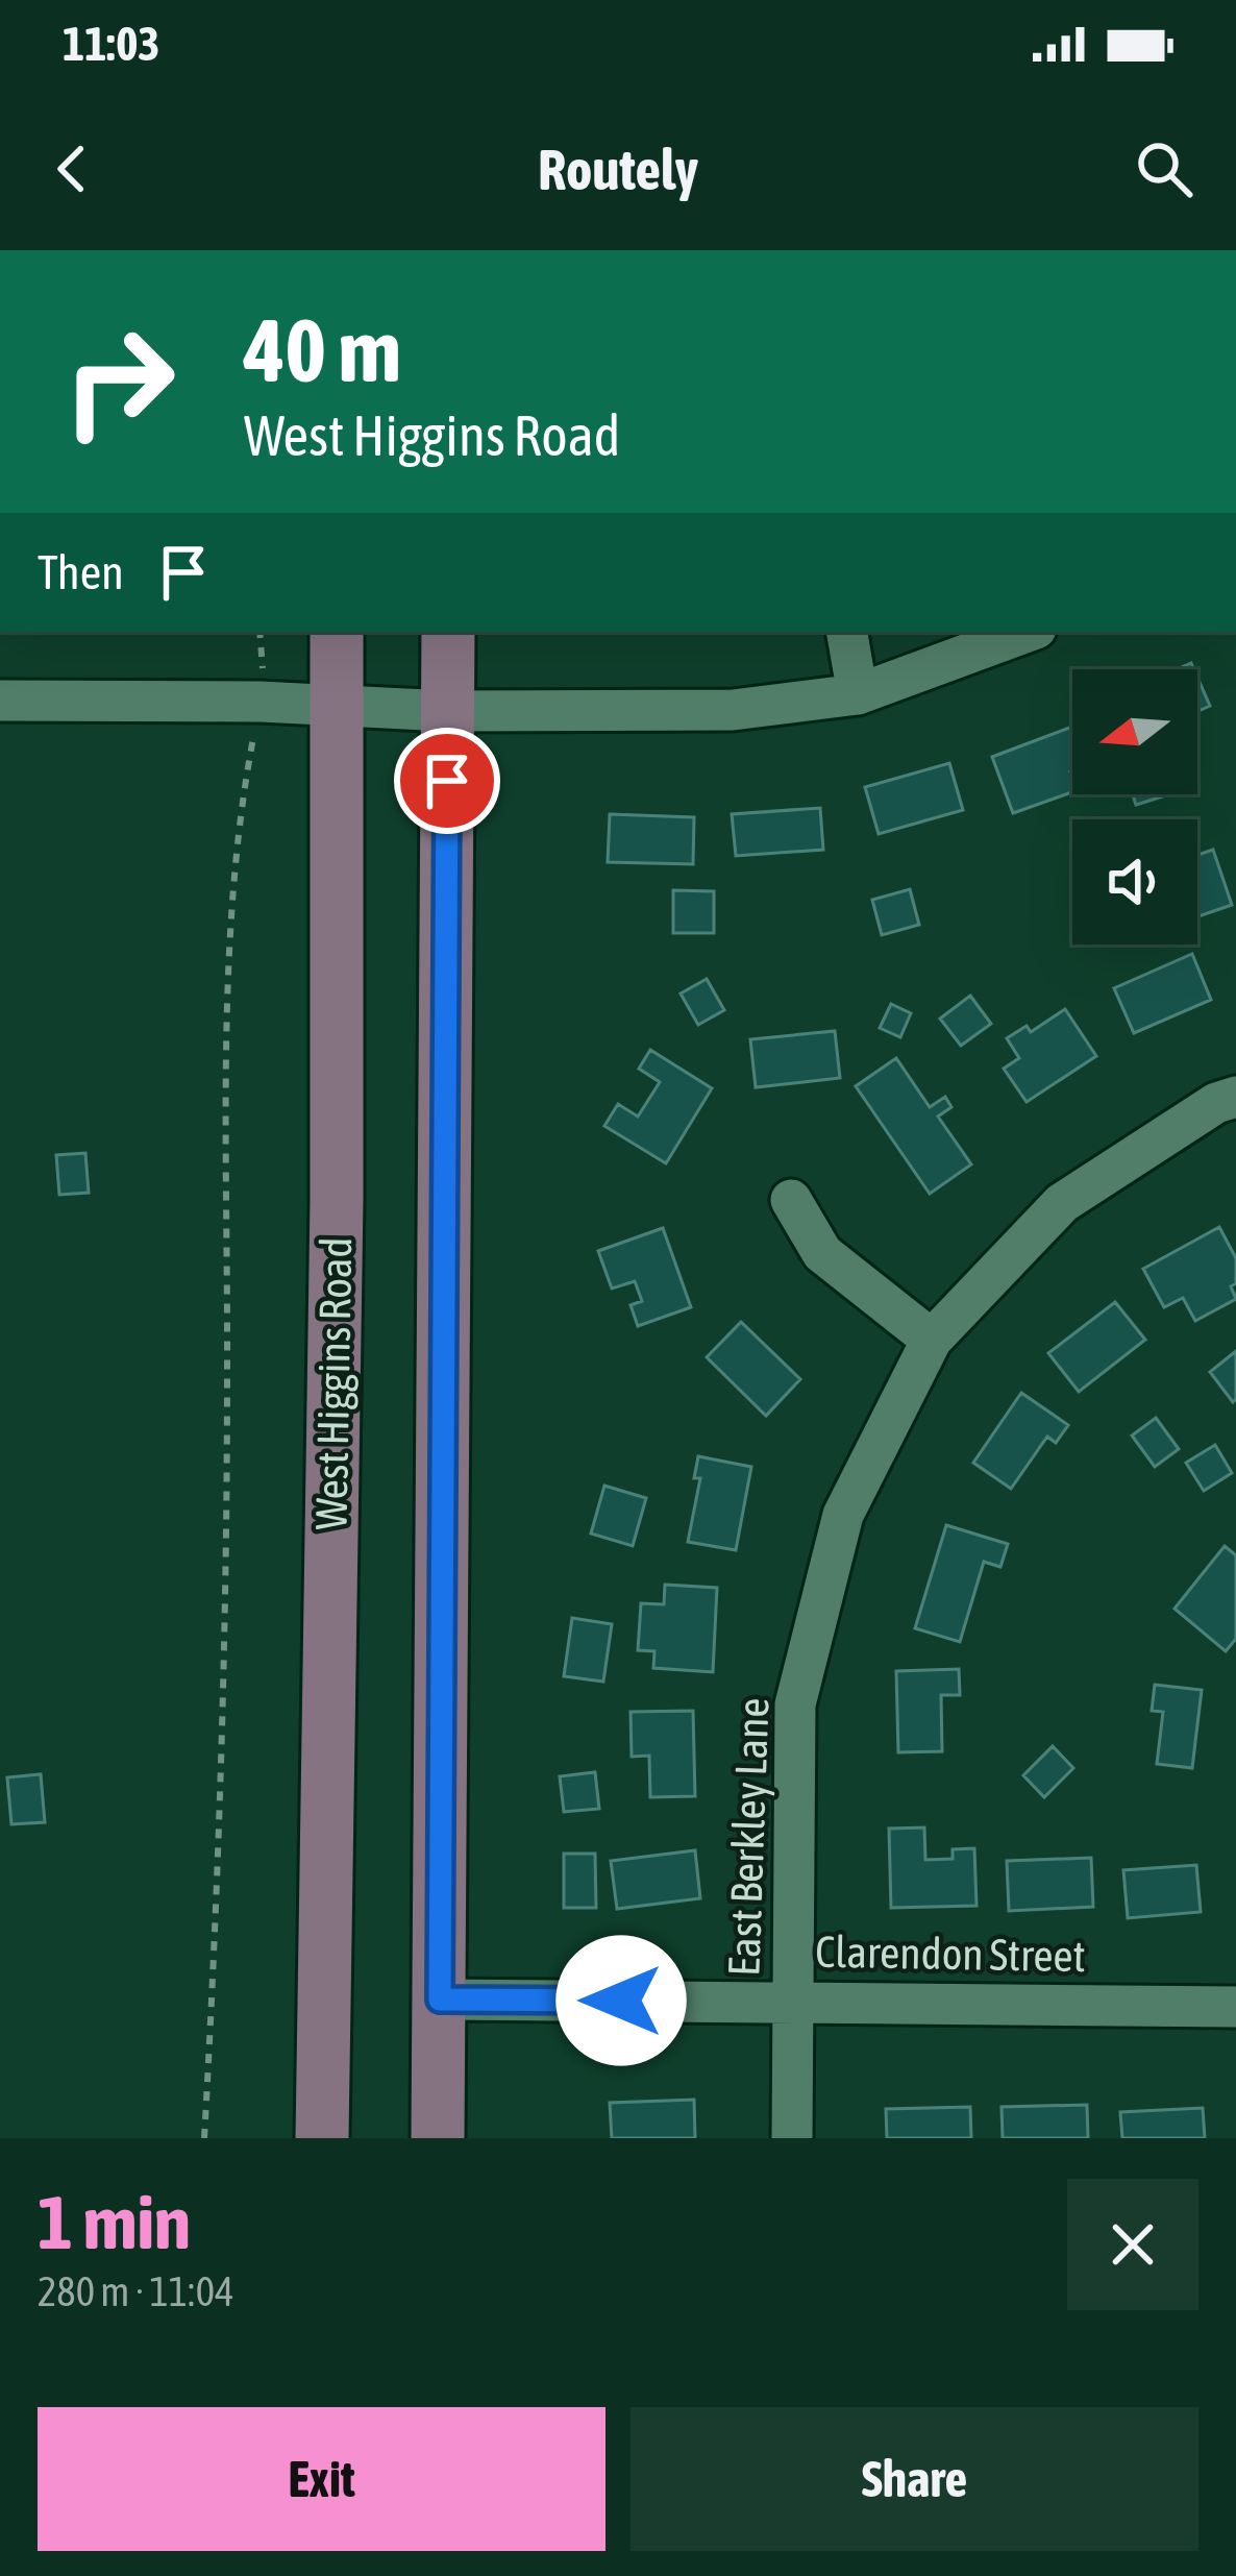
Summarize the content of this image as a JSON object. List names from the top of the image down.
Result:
{
  "streets": {
    "main road": ["West Higgins Road"],
    "street": ["East Berkley Lane", "Clarendon Street"]
  },
  "crossings": [
    ["East Berkley Lane", "Clarendon Street"]
  ],
  "north": "left",
  "page": {
    "status": "11:03",
    "header": "Routely",
    "turn": ["40 m", "West Higgins Road"],
    "then": "Then",
    "heading": ["1 min", "280 m · 11:04"],
    "buttons": ["Exit", "Share"]
  }
}
